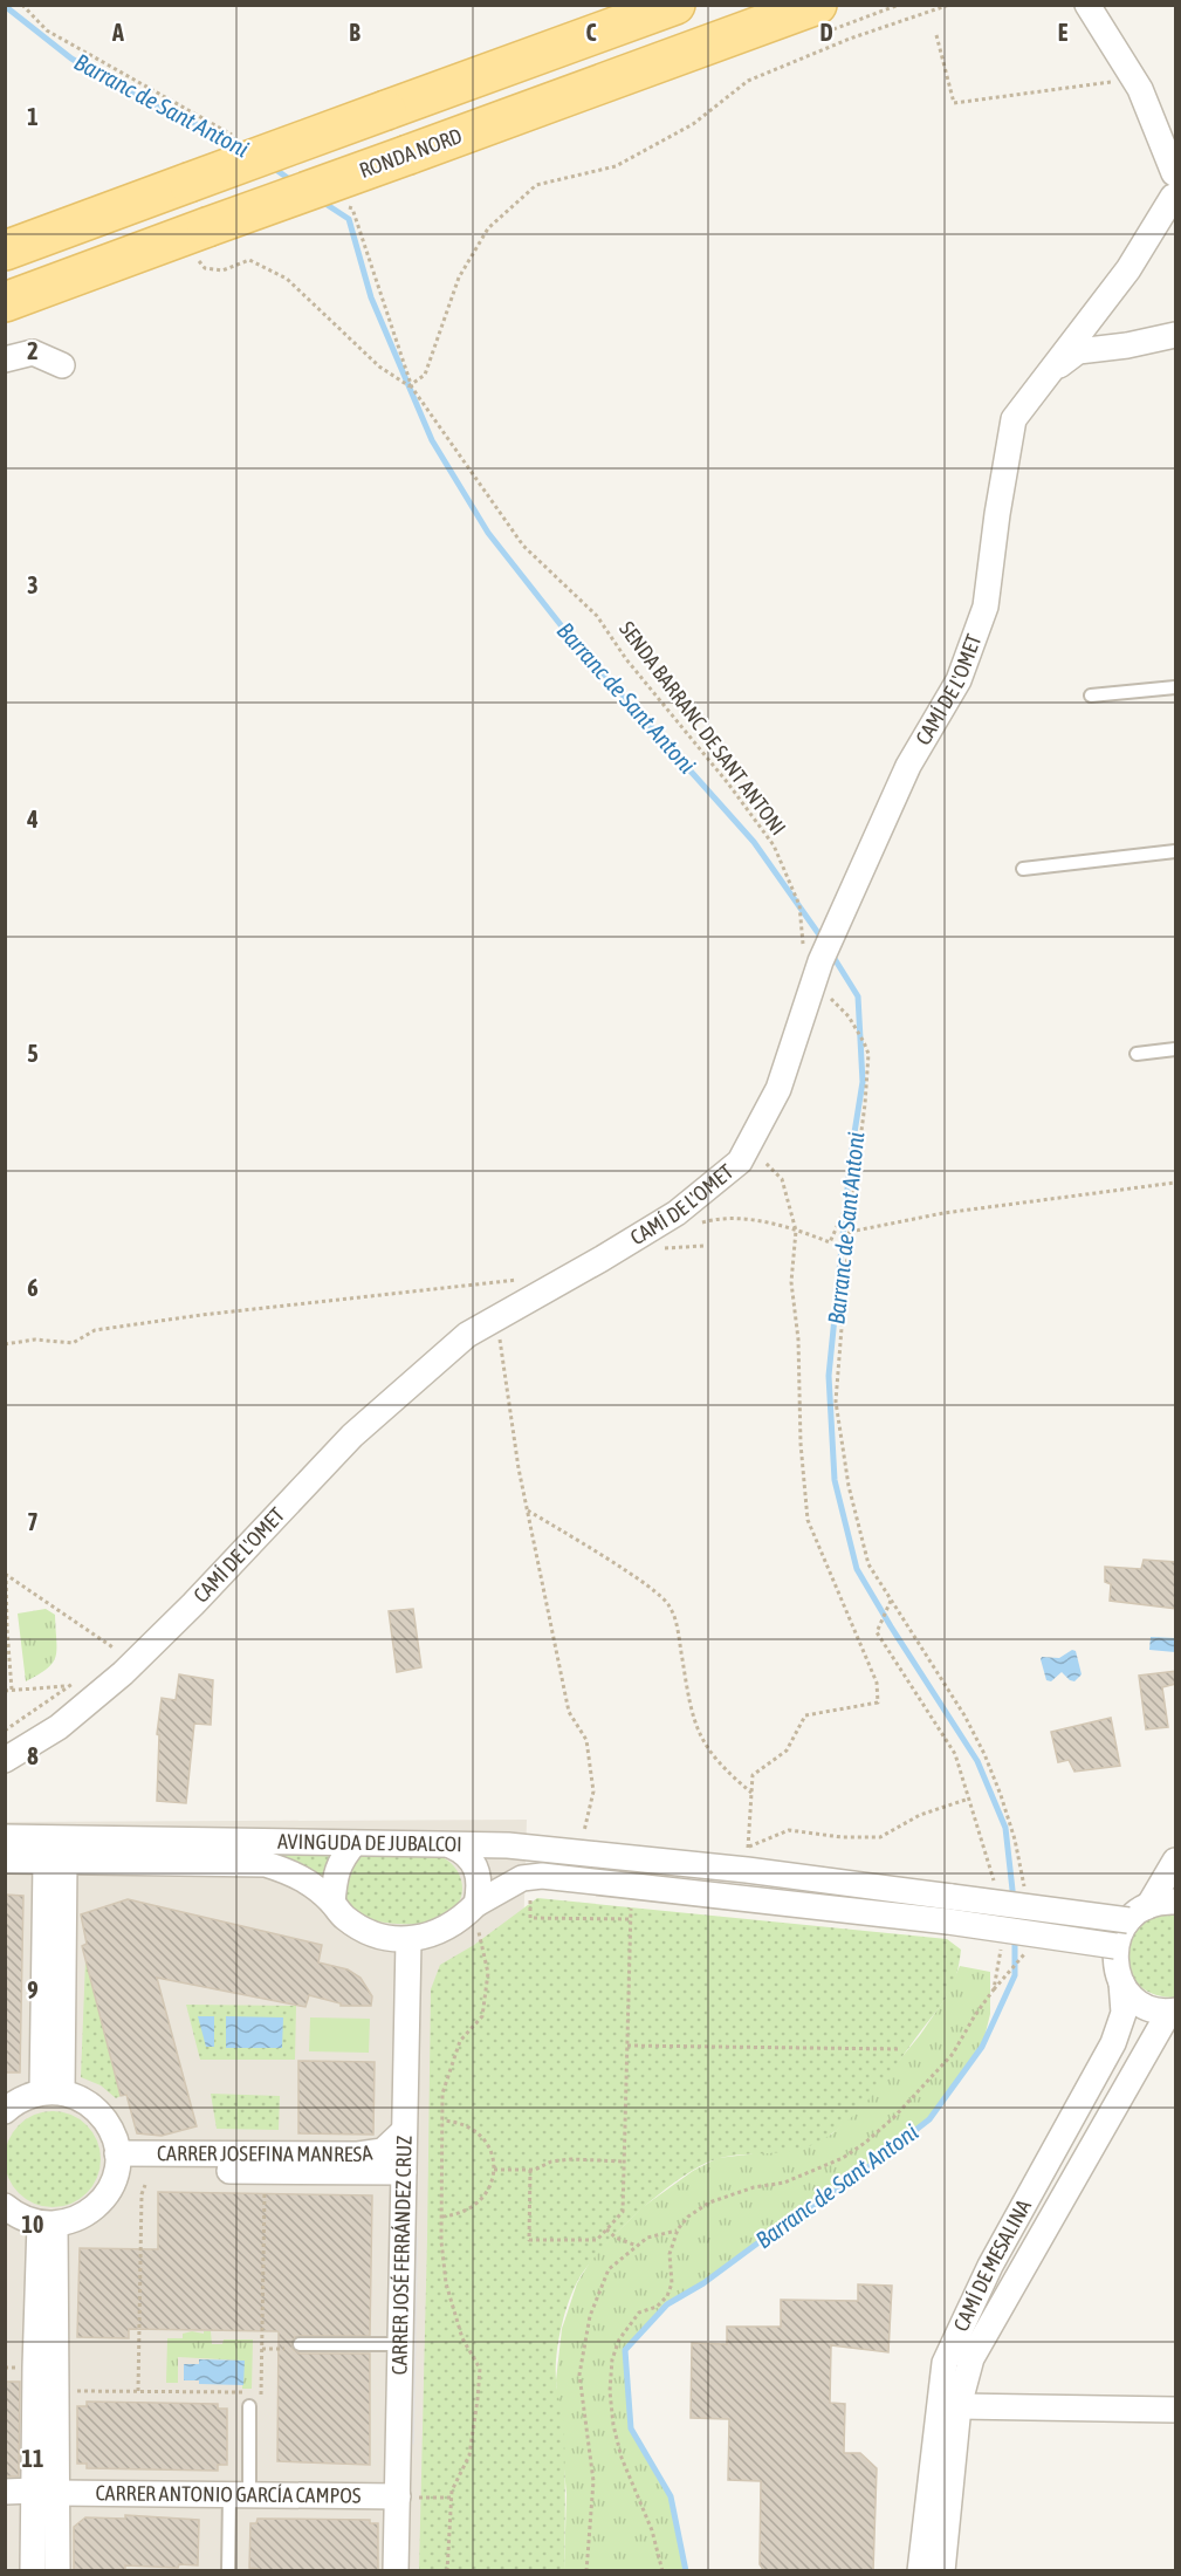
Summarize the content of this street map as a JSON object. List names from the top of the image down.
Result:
{
  "streets": {
    "main road": ["RONDA NORD"],
    "street": [
      "CAMÍ DE L'OMET",
      "AVINGUDA DE JUBALCOI",
      "CARRER JOSEFINA MANRESA",
      "CARRER JOSÉ FERRÁNDEZ CRUZ",
      "CAMÍ DE MESALINA",
      "CARRER ANTONIO GARCÍA CAMPOS"
    ],
    "path": ["SENDA BARRANC DE SANT ANTONI"]
  },
  "crossings": [
    ["CAMÍ DE L'OMET", "SENDA BARRANC DE SANT ANTONI"],
    ["AVINGUDA DE JUBALCOI", "CARRER JOSÉ FERRÁNDEZ CRUZ"],
    ["CARRER JOSEFINA MANRESA", "CARRER JOSÉ FERRÁNDEZ CRUZ"],
    ["CARRER JOSÉ FERRÁNDEZ CRUZ", "CARRER ANTONIO GARCÍA CAMPOS"]
  ],
  "water": ["Barranc de Sant Antoni"],
  "grid": {
    "columns": [
      "A",
      "B",
      "C",
      "D",
      "E"
    ],
    "rows": [
      "1",
      "2",
      "3",
      "4",
      "5",
      "6",
      "7",
      "8",
      "9",
      "10",
      "11"
    ]
  }
}
